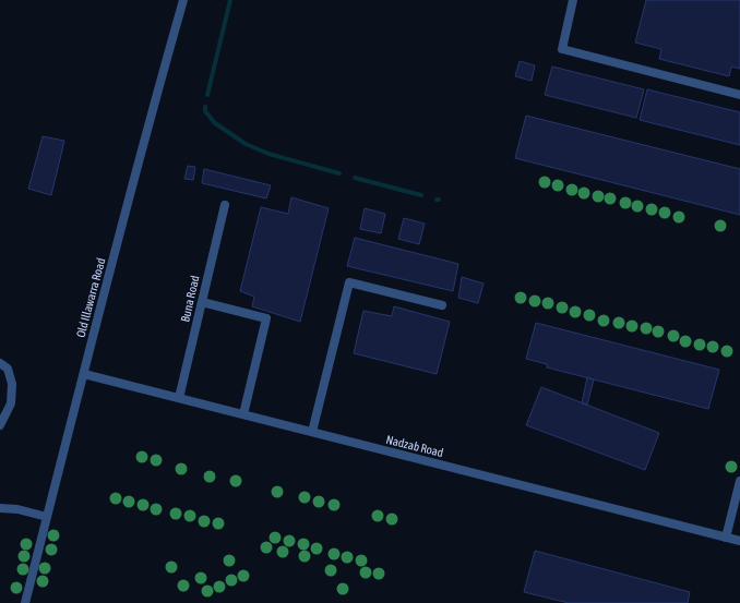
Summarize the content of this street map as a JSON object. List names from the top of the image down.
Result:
{
  "streets": {
    "lane": ["Old Illawarra Road", "Buna Road", "Nadzab Road"]
  },
  "crossings": [
    ["Old Illawarra Road", "Nadzab Road"],
    ["Buna Road", "Nadzab Road"]
  ]
}
